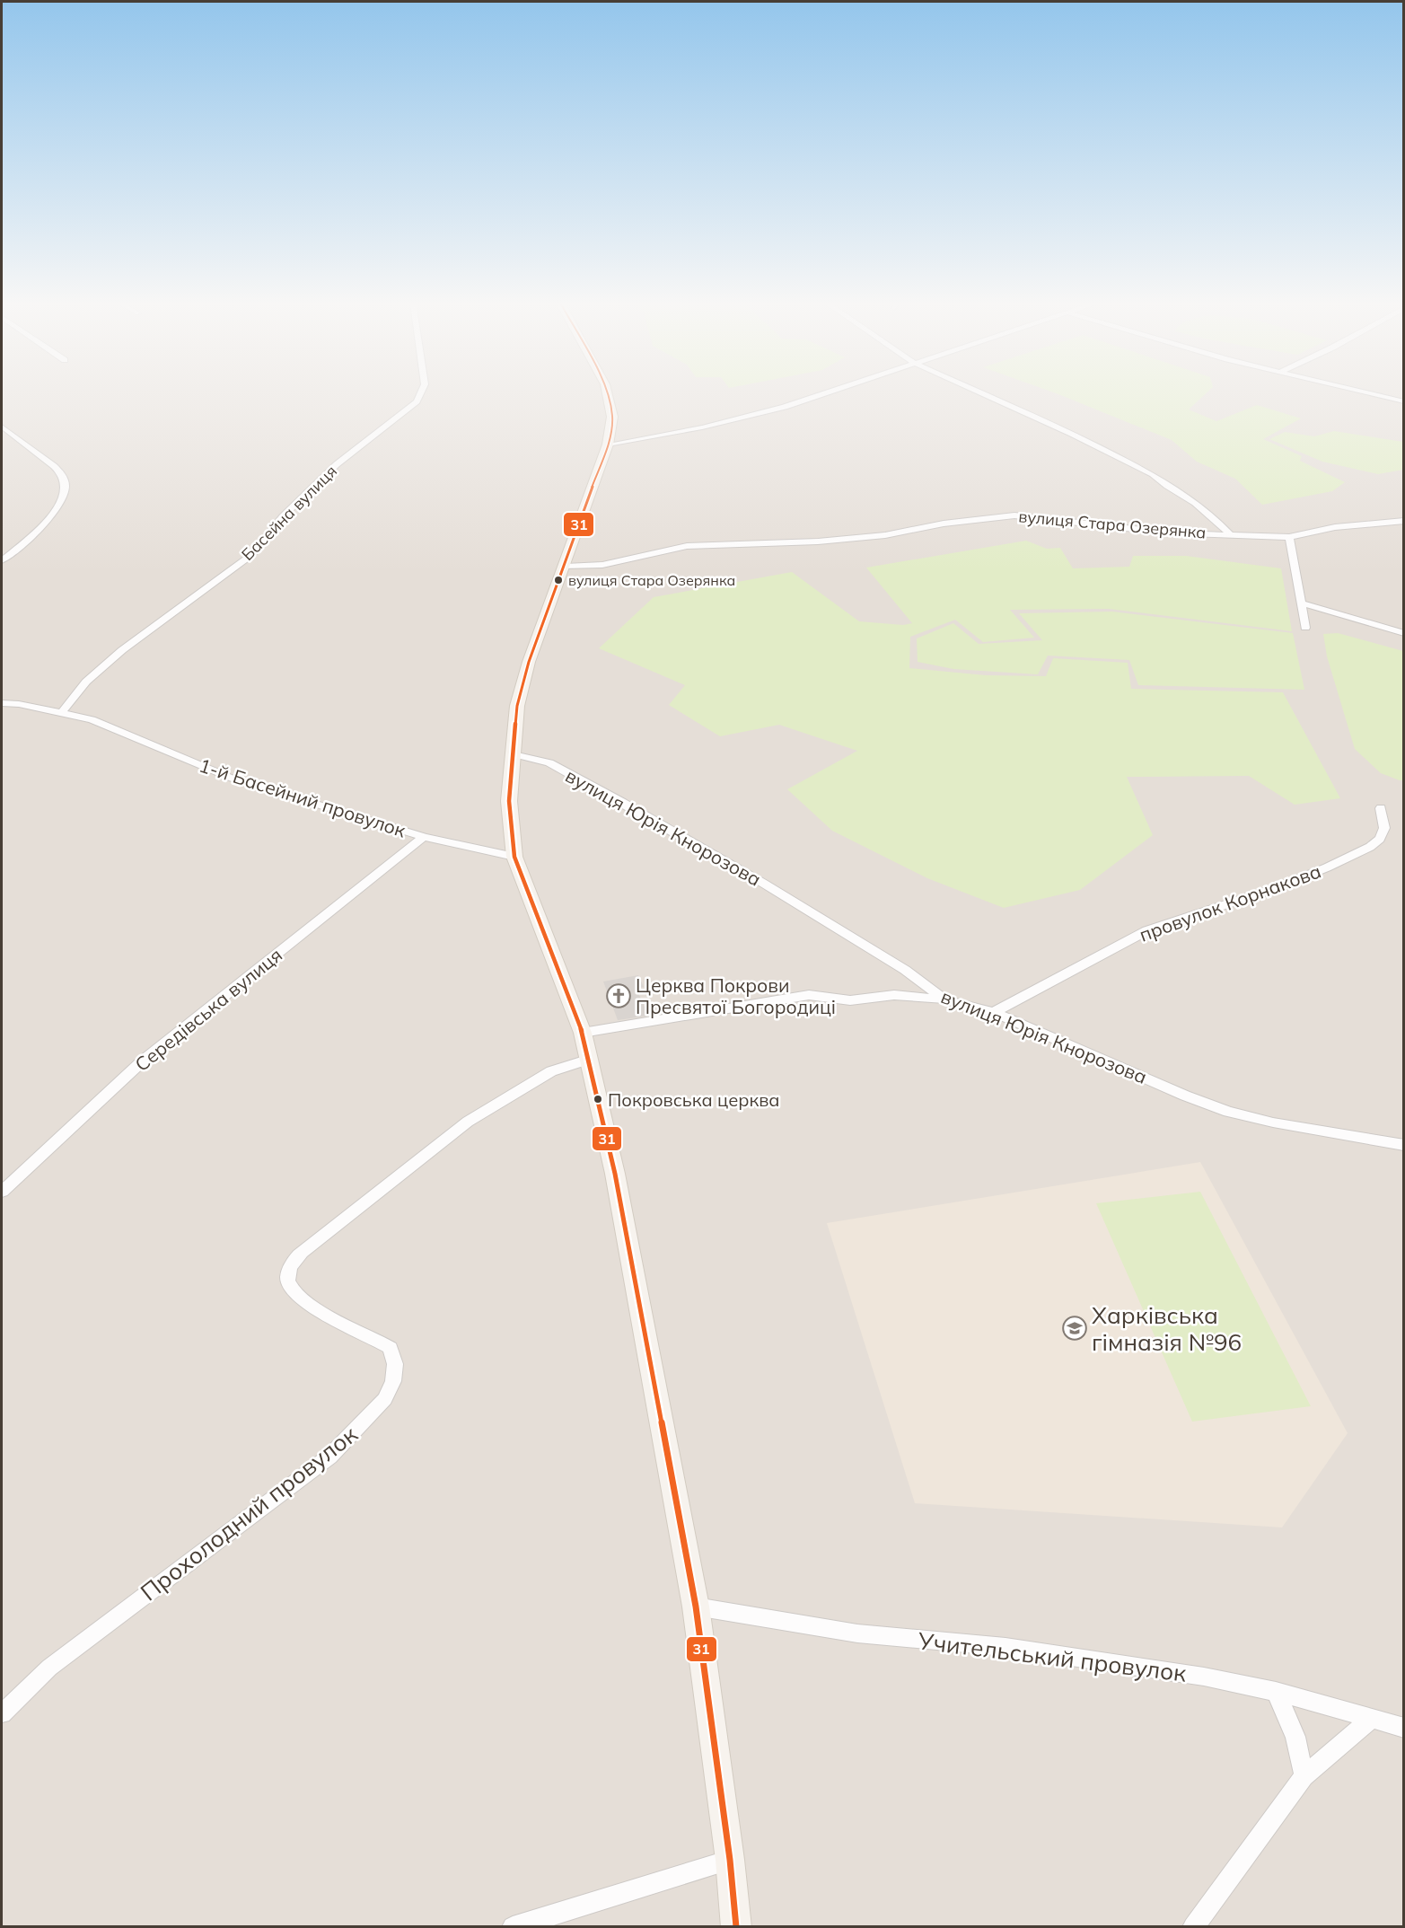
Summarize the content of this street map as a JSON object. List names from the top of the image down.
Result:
{
  "streets": {
    "street": [
      "Басейна вулиця",
      "вулиця Стара Озерянка",
      "1-й Басейний провулок",
      "вулиця Юрія Кнорозова",
      "провулок Корнакова",
      "Середівська вулиця",
      "Прохолодний провулок",
      "Учительський провулок"
    ]
  },
  "crossings": [
    ["Басейна вулиця", "1-й Басейний провулок"],
    ["1-й Басейний провулок", "Середівська вулиця"],
    ["вулиця Юрія Кнорозова", "провулок Корнакова"]
  ],
  "places": {
    "other": ["вулиця Стара Озерянка", "Покровська церква"],
    "church": ["Церква Покрови Пресвятої Богородиці"],
    "school or university": ["Харківська гімназія №96"]
  },
  "lines": ["transit line 31"]
}
